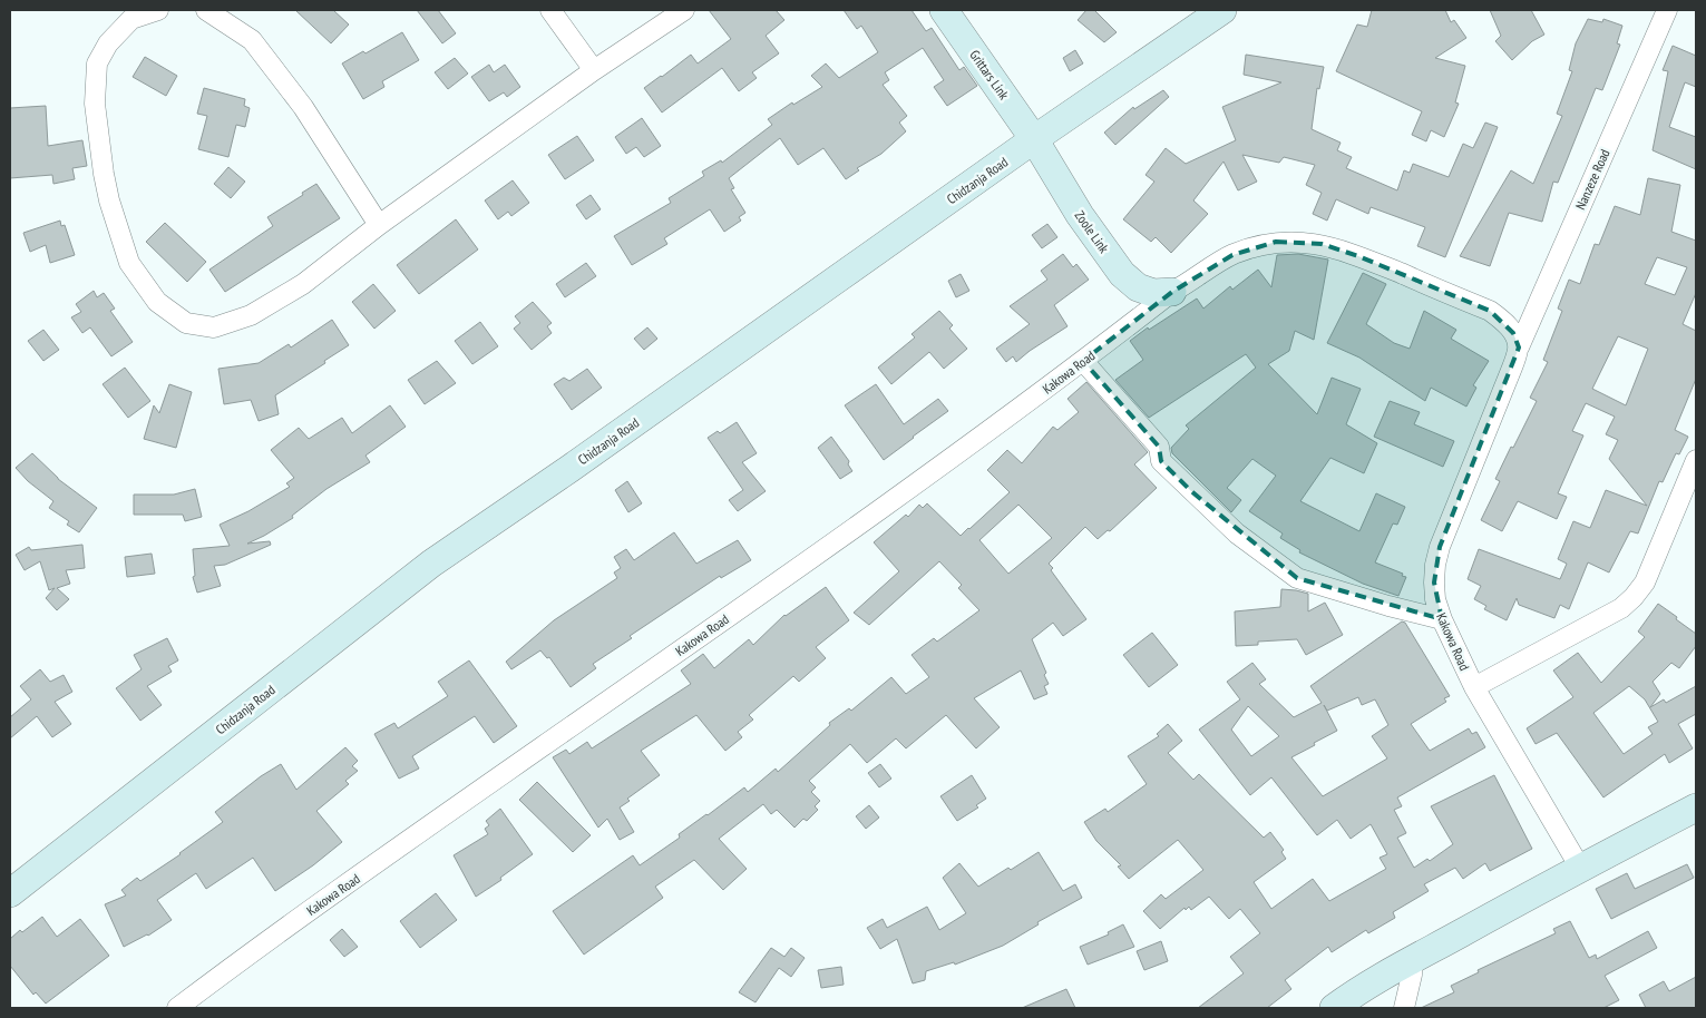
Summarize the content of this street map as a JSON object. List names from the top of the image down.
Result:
{
  "streets": {
    "street": [
      "Grittars Link",
      "Nanzeze Road",
      "Chidzanja Road",
      "Zoole Link",
      "Kakowa Road"
    ]
  },
  "crossings": [
    ["Grittars Link", "Chidzanja Road"],
    ["Grittars Link", "Zoole Link"],
    ["Nanzeze Road", "Kakowa Road"],
    ["Chidzanja Road", "Zoole Link"],
    ["Zoole Link", "Kakowa Road"]
  ]
}
